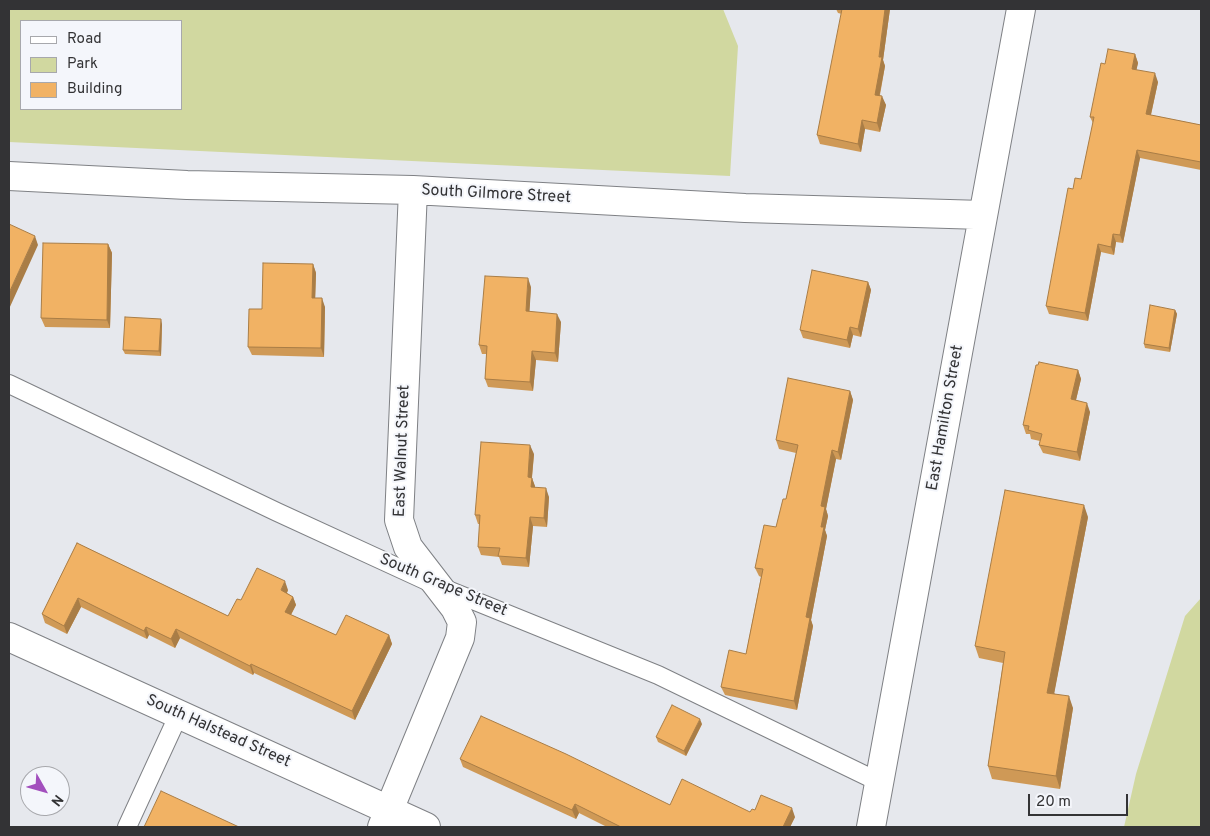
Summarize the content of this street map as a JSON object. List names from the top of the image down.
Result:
{
  "streets": {
    "street": [
      "South Gilmore Street",
      "East Hamilton Street",
      "East Walnut Street",
      "South Halstead Street"
    ],
    "lane": ["South Grape Street"]
  },
  "crossings": [
    ["South Gilmore Street", "East Hamilton Street"],
    ["South Gilmore Street", "East Walnut Street"],
    ["East Hamilton Street", "South Grape Street"],
    ["East Walnut Street", "South Grape Street"],
    ["East Walnut Street", "South Halstead Street"]
  ],
  "legend": ["Road", "Park", "Building"],
  "scale_bar": "20 m",
  "north": "bottom right"
}
